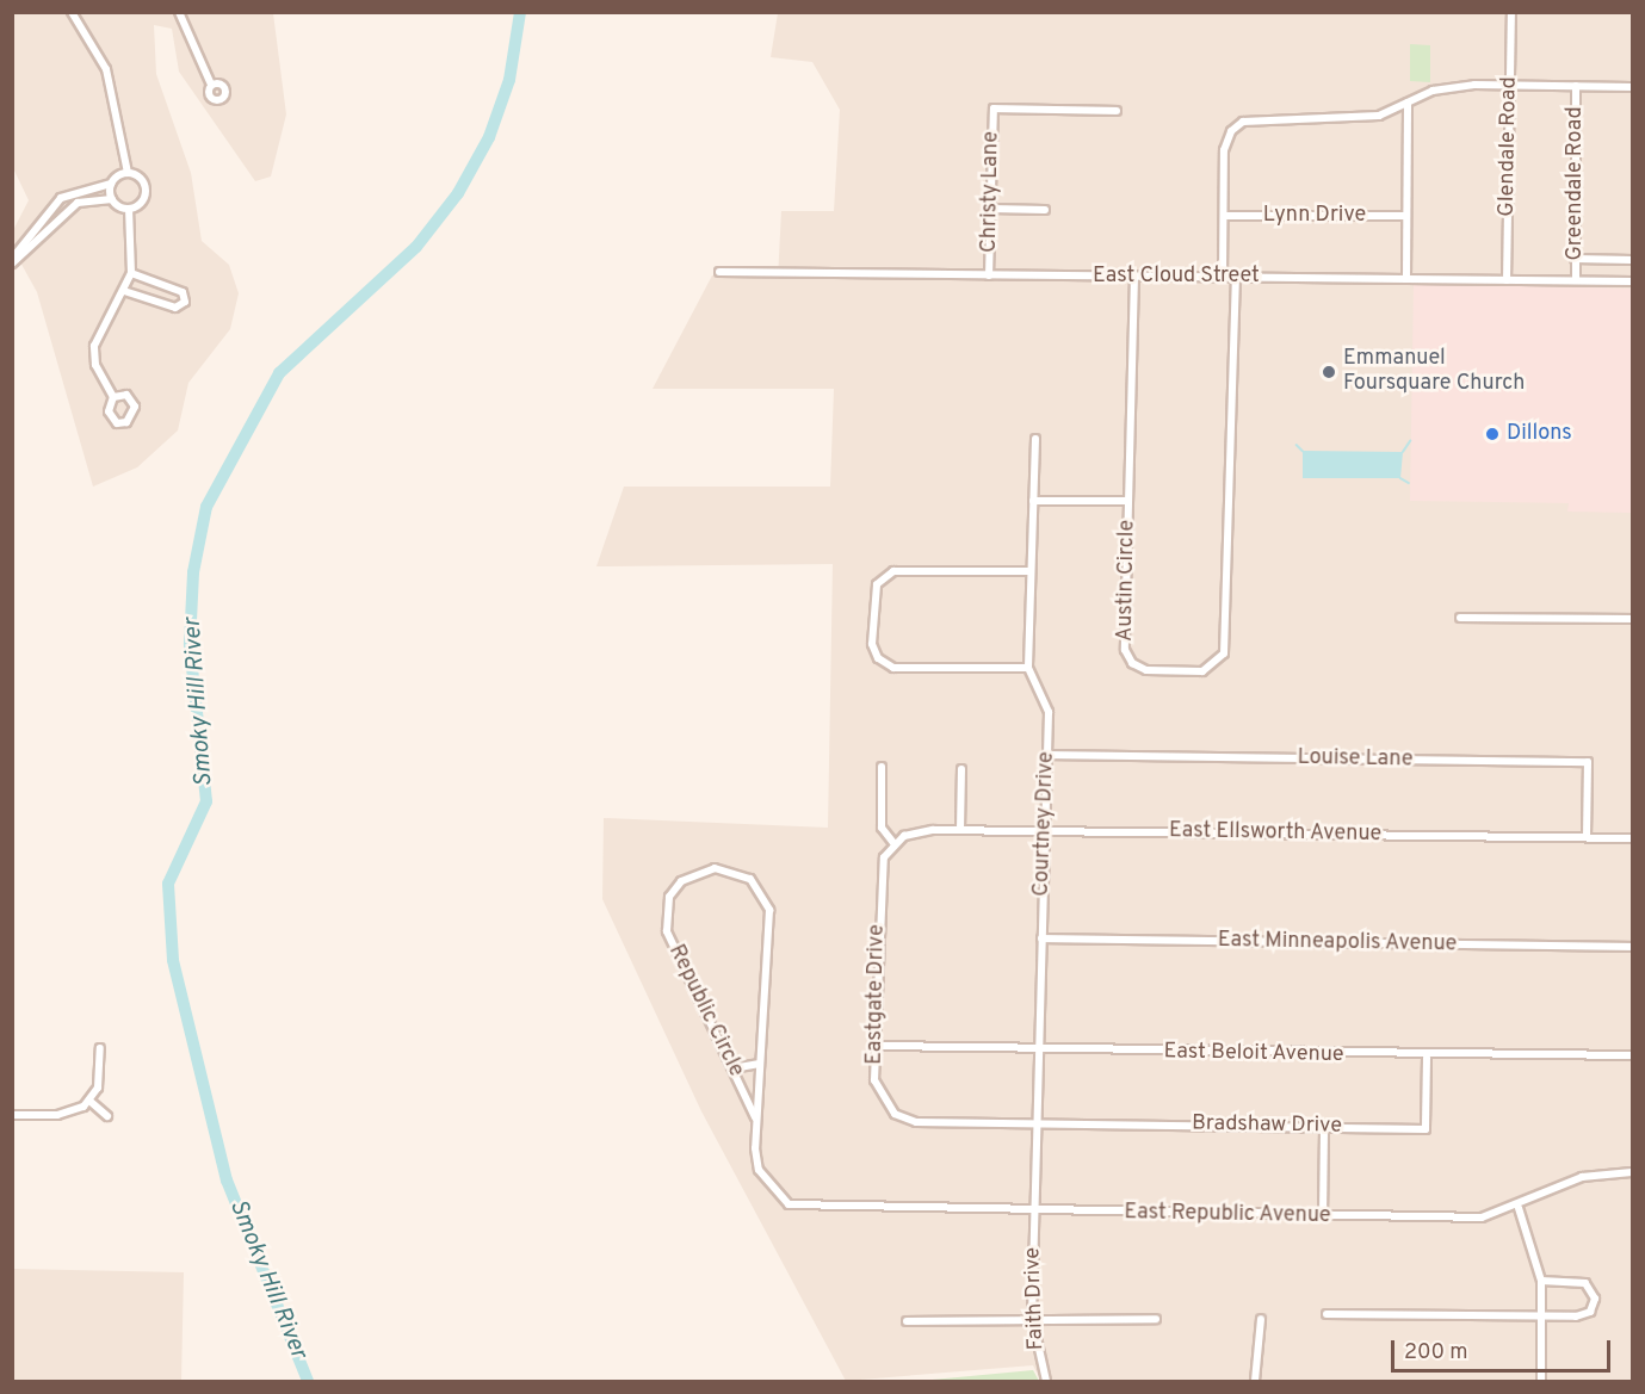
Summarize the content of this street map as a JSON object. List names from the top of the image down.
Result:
{
  "streets": {
    "street": [
      "Glendale Road",
      "Greendale Road",
      "Christy Lane",
      "Lynn Drive",
      "East Cloud Street",
      "Austin Circle",
      "Louise Lane",
      "Courtney Drive",
      "East Ellsworth Avenue",
      "East Minneapolis Avenue",
      "Eastgate Drive",
      "Republic Circle",
      "East Beloit Avenue",
      "Bradshaw Drive",
      "East Republic Avenue",
      "Faith Drive"
    ]
  },
  "crossings": [
    ["Glendale Road", "East Cloud Street"],
    ["Greendale Road", "East Cloud Street"],
    ["Christy Lane", "East Cloud Street"],
    ["East Cloud Street", "Austin Circle"],
    ["Louise Lane", "Courtney Drive"],
    ["Louise Lane", "East Ellsworth Avenue"],
    ["Courtney Drive", "East Ellsworth Avenue"],
    ["Courtney Drive", "East Minneapolis Avenue"],
    ["Courtney Drive", "Eastgate Drive"],
    ["Courtney Drive", "East Beloit Avenue"],
    ["Courtney Drive", "Bradshaw Drive"],
    ["Courtney Drive", "East Republic Avenue"],
    ["Courtney Drive", "Faith Drive"],
    ["East Ellsworth Avenue", "Eastgate Drive"],
    ["Eastgate Drive", "East Beloit Avenue"],
    ["Eastgate Drive", "Bradshaw Drive"],
    ["Republic Circle", "East Republic Avenue"],
    ["East Beloit Avenue", "Bradshaw Drive"],
    ["East Republic Avenue", "Faith Drive"]
  ],
  "water": ["Smoky Hill River"],
  "places": ["Emmanuel Foursquare Church", "Dillons"],
  "scale_bar": "200 m"
}
